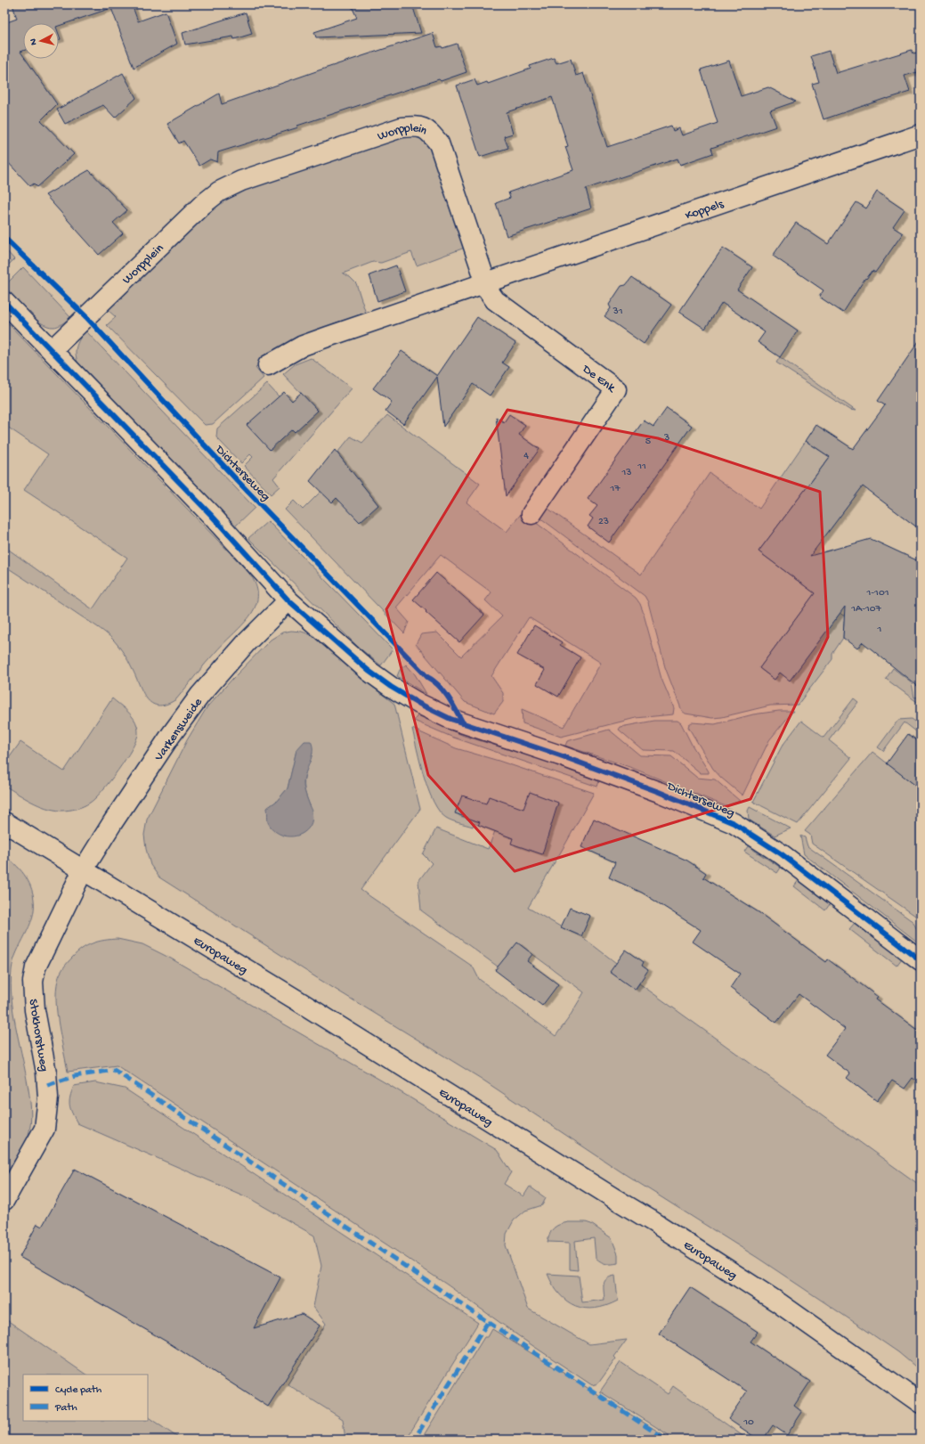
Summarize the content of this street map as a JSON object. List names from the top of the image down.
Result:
{
  "streets": {
    "street": [
      "Worpplein",
      "Koppels",
      "De Enk",
      "Dichterseweg",
      "Varkensweide",
      "Europaweg",
      "Stokhorstweg"
    ]
  },
  "crossings": [
    ["Worpplein", "Koppels"],
    ["Worpplein", "De Enk"],
    ["Worpplein", "Dichterseweg"],
    ["Koppels", "De Enk"],
    ["Dichterseweg", "Varkensweide"],
    ["Varkensweide", "Europaweg"],
    ["Varkensweide", "Stokhorstweg"],
    ["Europaweg", "Stokhorstweg"]
  ],
  "house_numbers": [
    "31",
    "3",
    "5",
    "4",
    "11",
    "13",
    "17",
    "23",
    "1-101",
    "1A-107",
    "1",
    "10"
  ],
  "legend": ["Cycle path", "Path"],
  "north": "left"
}
